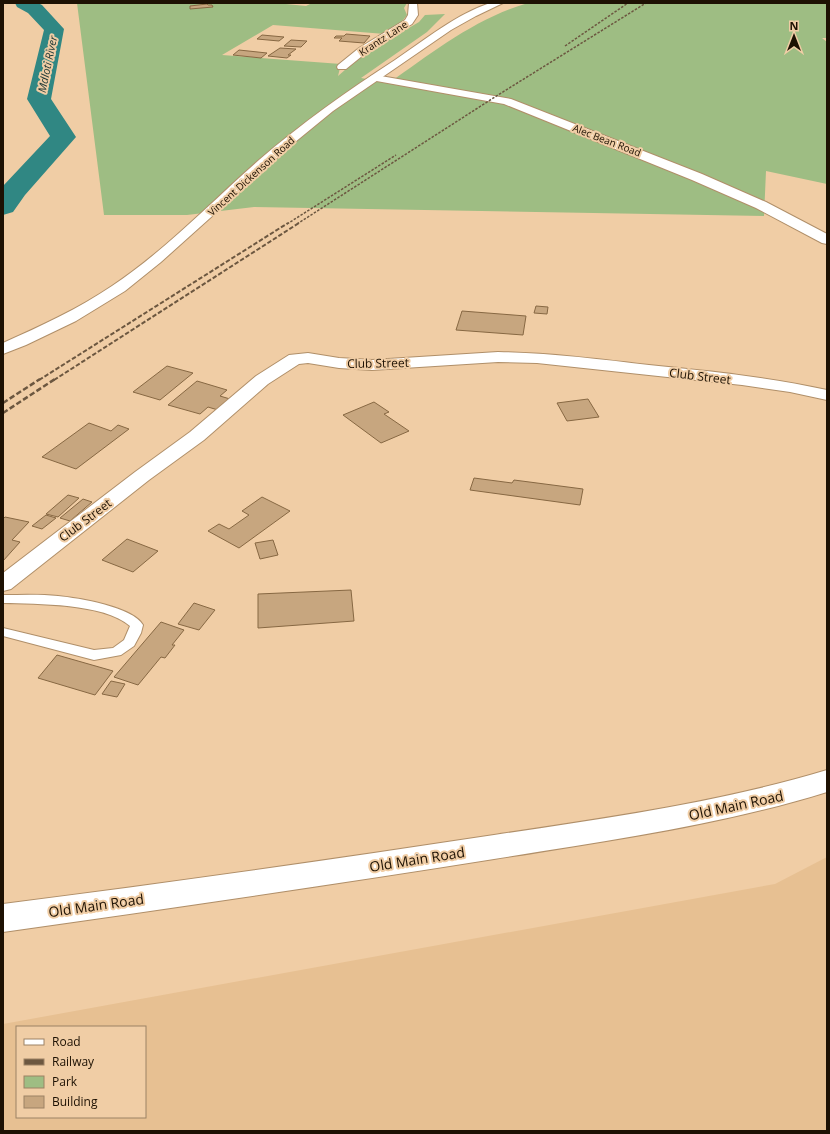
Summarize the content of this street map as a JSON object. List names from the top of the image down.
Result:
{
  "streets": {
    "street": [
      "Krantz Lane",
      "Alec Bean Road",
      "Vincent Dickenson Road",
      "Club Street",
      "Old Main Road"
    ]
  },
  "crossings": [
    ["Alec Bean Road", "Vincent Dickenson Road"]
  ],
  "water": ["Mdloti River"],
  "legend": [
    "Road",
    "Railway",
    "Park",
    "Building"
  ],
  "north": "top"
}
